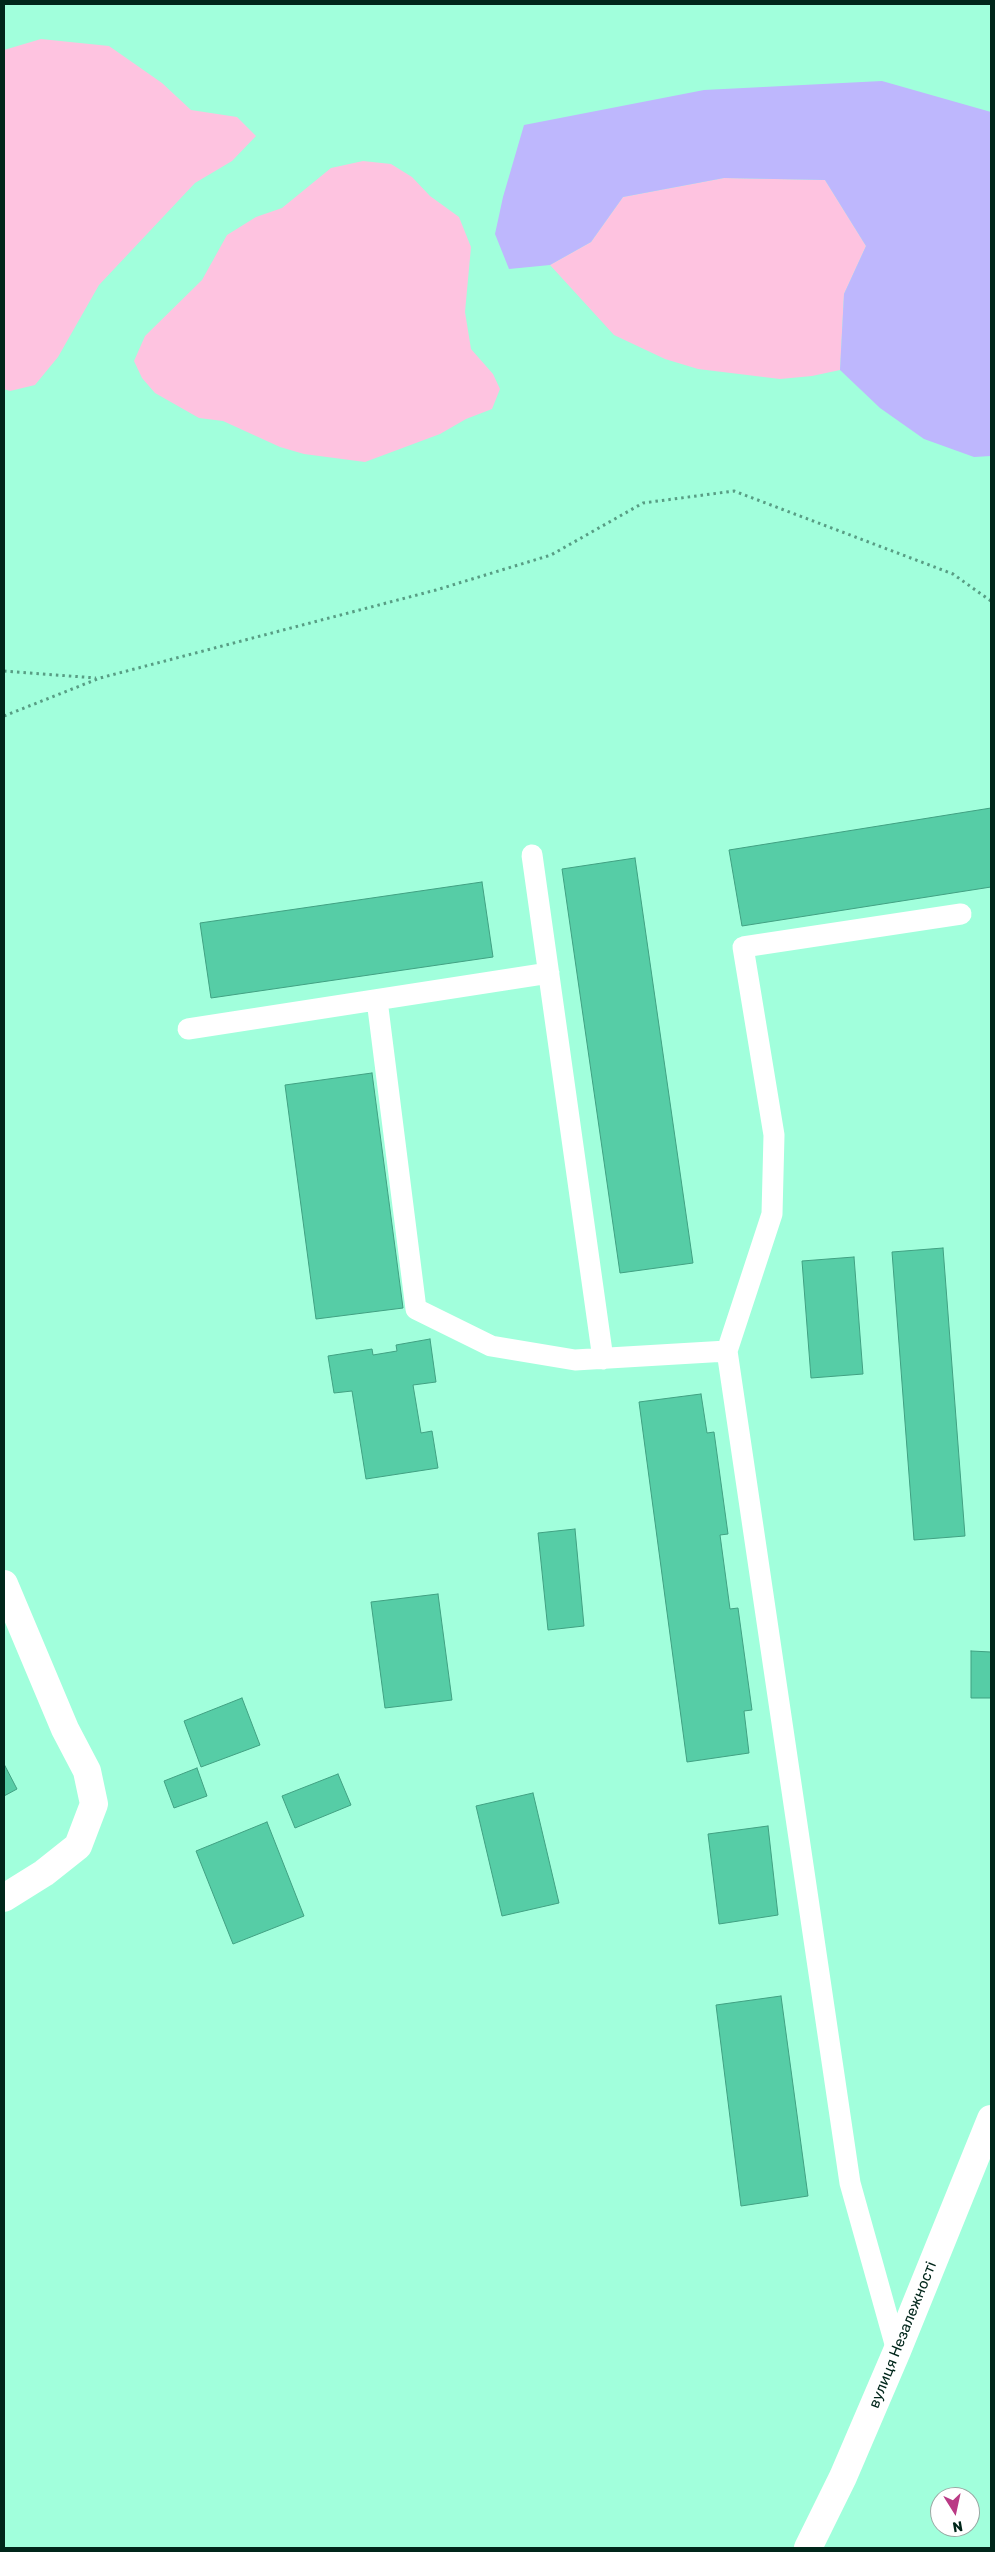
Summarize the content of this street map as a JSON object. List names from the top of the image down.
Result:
{
  "streets": {
    "street": ["вулиця Незалежності"]
  },
  "north": "bottom"
}
